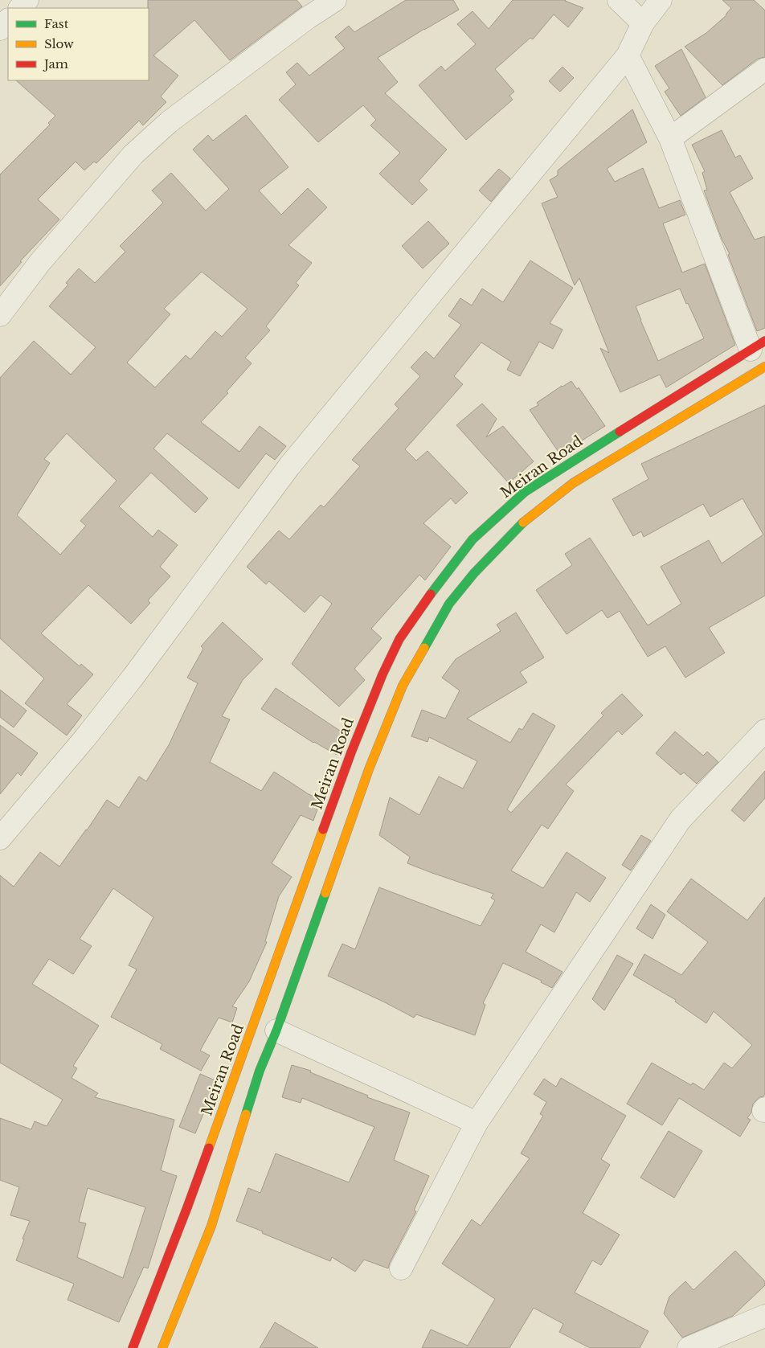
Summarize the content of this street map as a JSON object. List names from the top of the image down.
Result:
{
  "streets": {
    "main road": ["Meiran Road"]
  },
  "legend": ["Fast", "Slow", "Jam"]
}
